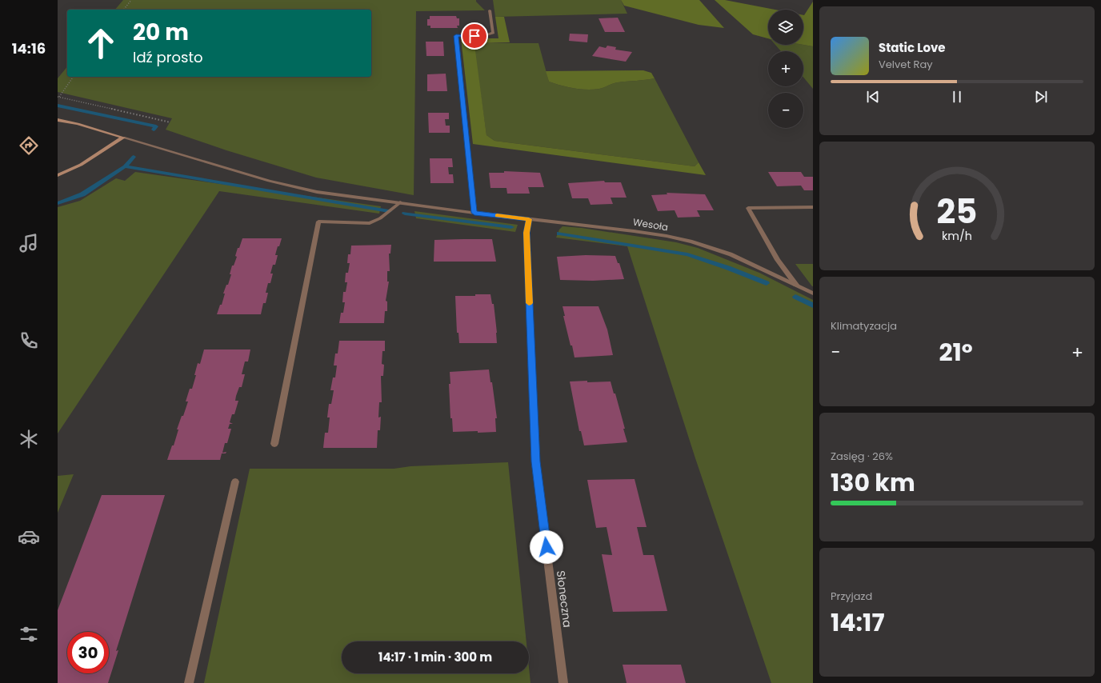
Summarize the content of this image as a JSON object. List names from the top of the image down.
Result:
{
  "streets": {
    "street": ["Wesoła", "Słoneczna"]
  },
  "crossings": [
    ["Wesoła", "Słoneczna"]
  ],
  "page": {
    "tabs": "14:16",
    "map_buttons": ["+", "−"],
    "turn": ["20 m", "Idź prosto"],
    "song": ["Static Love", "Velvet Ray"],
    "tile": [
      "Klimatyzacja",
      ["Zasięg · 26%", "130 km"],
      ["Przyjazd", "14:17"]
    ],
    "heat": ["−", "21°", "+"],
    "limit": "30",
    "trip": "14:17 · 1 min · 300 m",
    "gauge": ["25", "km/h"]
  }
}
